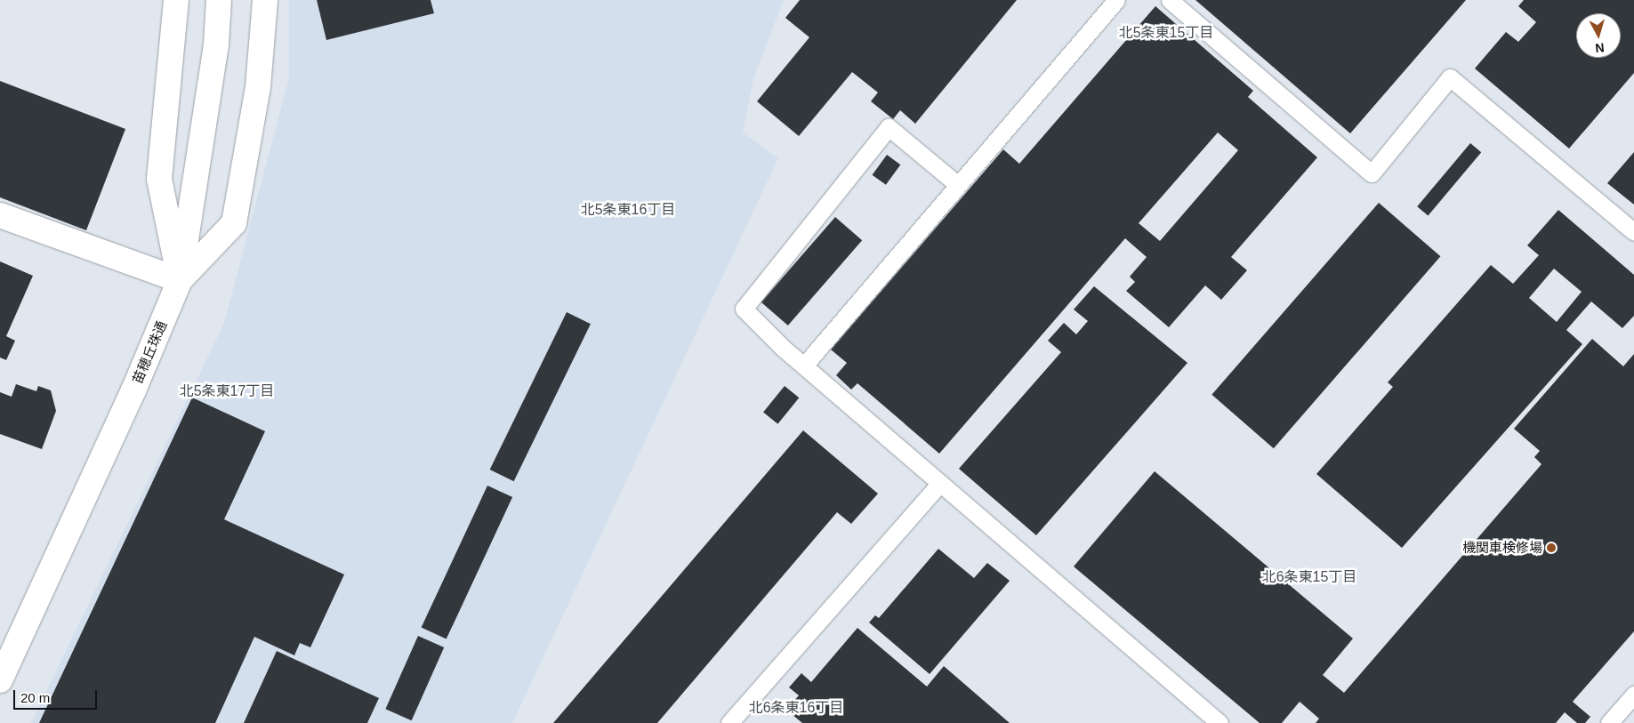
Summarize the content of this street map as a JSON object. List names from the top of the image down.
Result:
{
  "streets": {
    "street": ["苗穂丘珠通"]
  },
  "districts": [
    "北5条東15丁目",
    "北5条東16丁目",
    "北5条東17丁目",
    "北6条東15丁目",
    "北6条東16丁目"
  ],
  "places": ["機関車検修場"],
  "scale_bar": "20 m",
  "north": "bottom"
}
